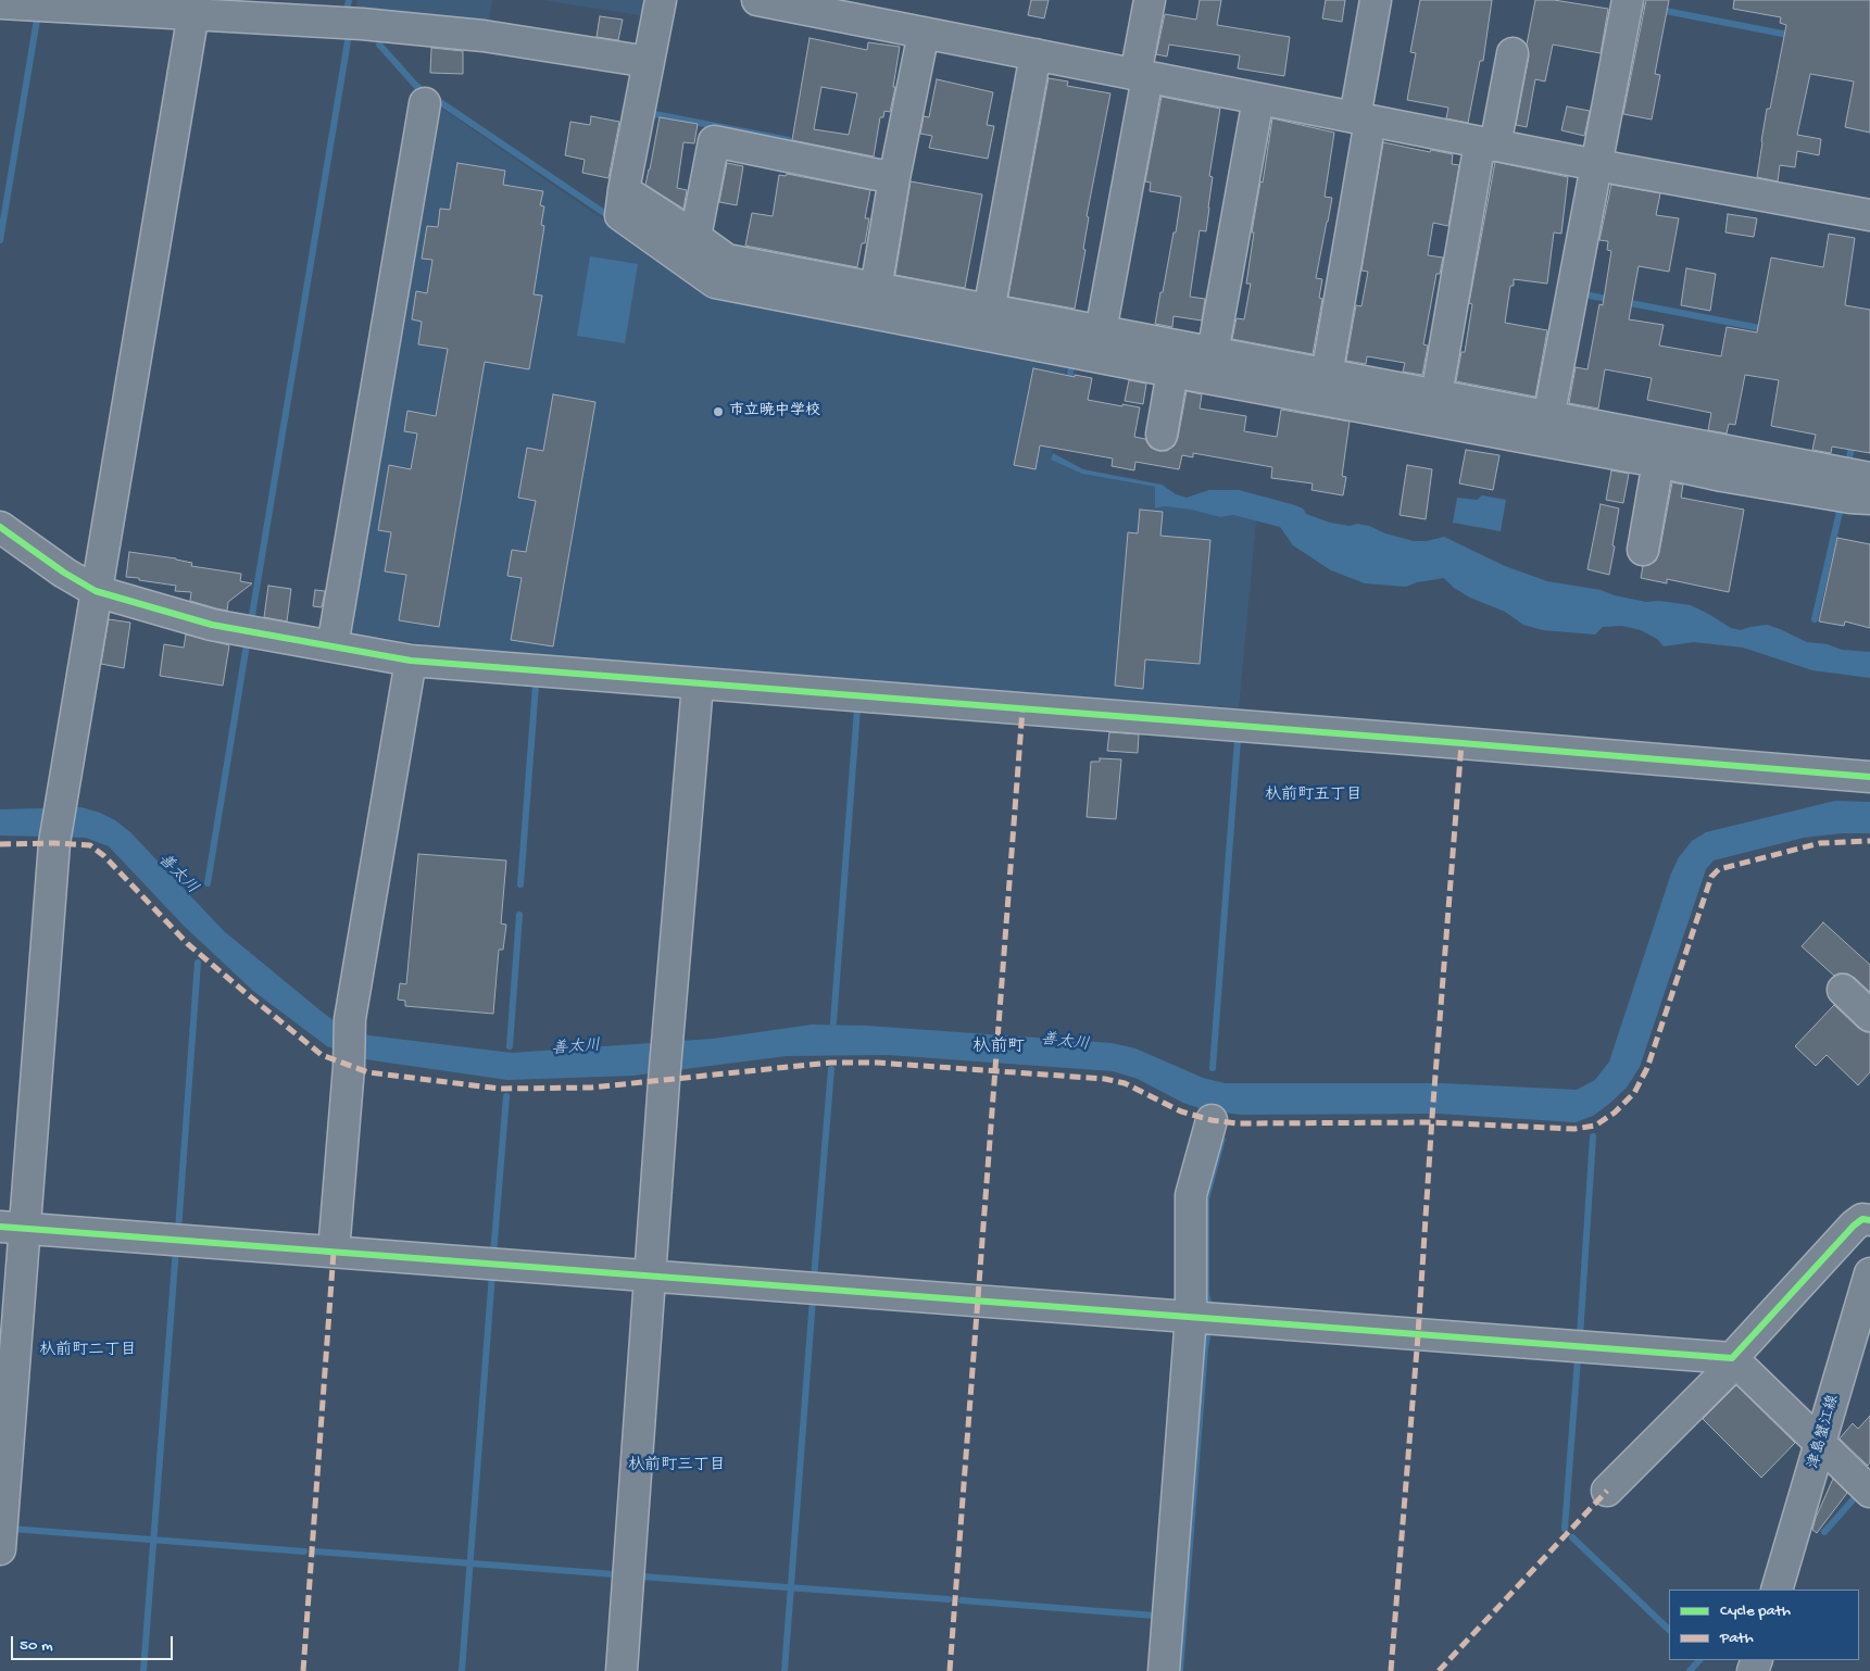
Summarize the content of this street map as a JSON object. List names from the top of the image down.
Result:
{
  "streets": {
    "street": ["津島蟹江線"]
  },
  "districts": [
    "杁前町五丁目",
    "杁前町",
    "杁前町二丁目",
    "杁前町三丁目"
  ],
  "water": ["善太川"],
  "places": ["市立暁中学校"],
  "legend": ["Cycle path", "Path"],
  "scale_bar": "50 m"
}
